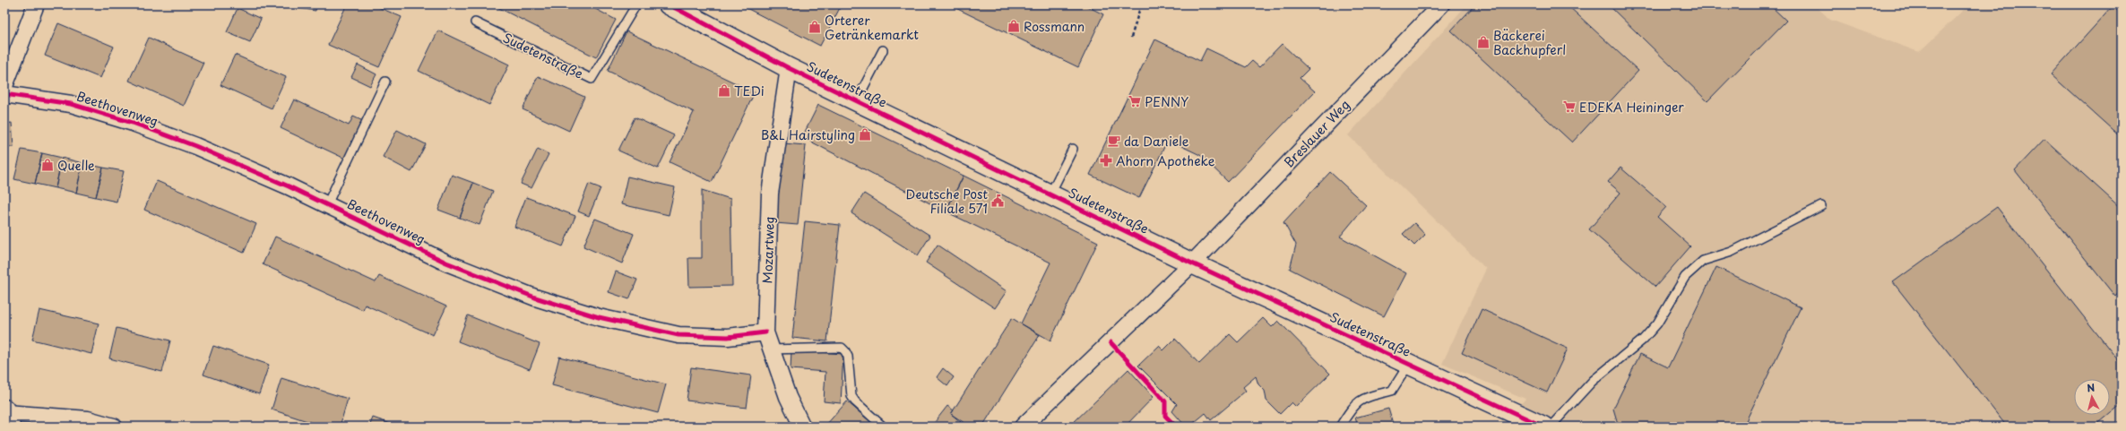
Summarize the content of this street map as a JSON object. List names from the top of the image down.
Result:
{
  "streets": {
    "street": [
      "Sudetenstraße",
      "Beethovenweg",
      "Breslauer Weg",
      "Mozartweg"
    ]
  },
  "crossings": [
    ["Sudetenstraße", "Breslauer Weg"],
    ["Sudetenstraße", "Mozartweg"],
    ["Beethovenweg", "Mozartweg"]
  ],
  "places": {
    "shop": [
      "Rossmann",
      "Orterer Getränkemarkt",
      "Bäckerei Backhupferl",
      "TEDi",
      "B&L Hairstyling",
      "Quelle"
    ],
    "supermarket": ["PENNY", "EDEKA Heininger"],
    "cafe": ["da Daniele"],
    "pharmacy": ["Ahorn Apotheke"],
    "public building": ["Deutsche Post Filiale 571"]
  },
  "north": "top"
}
